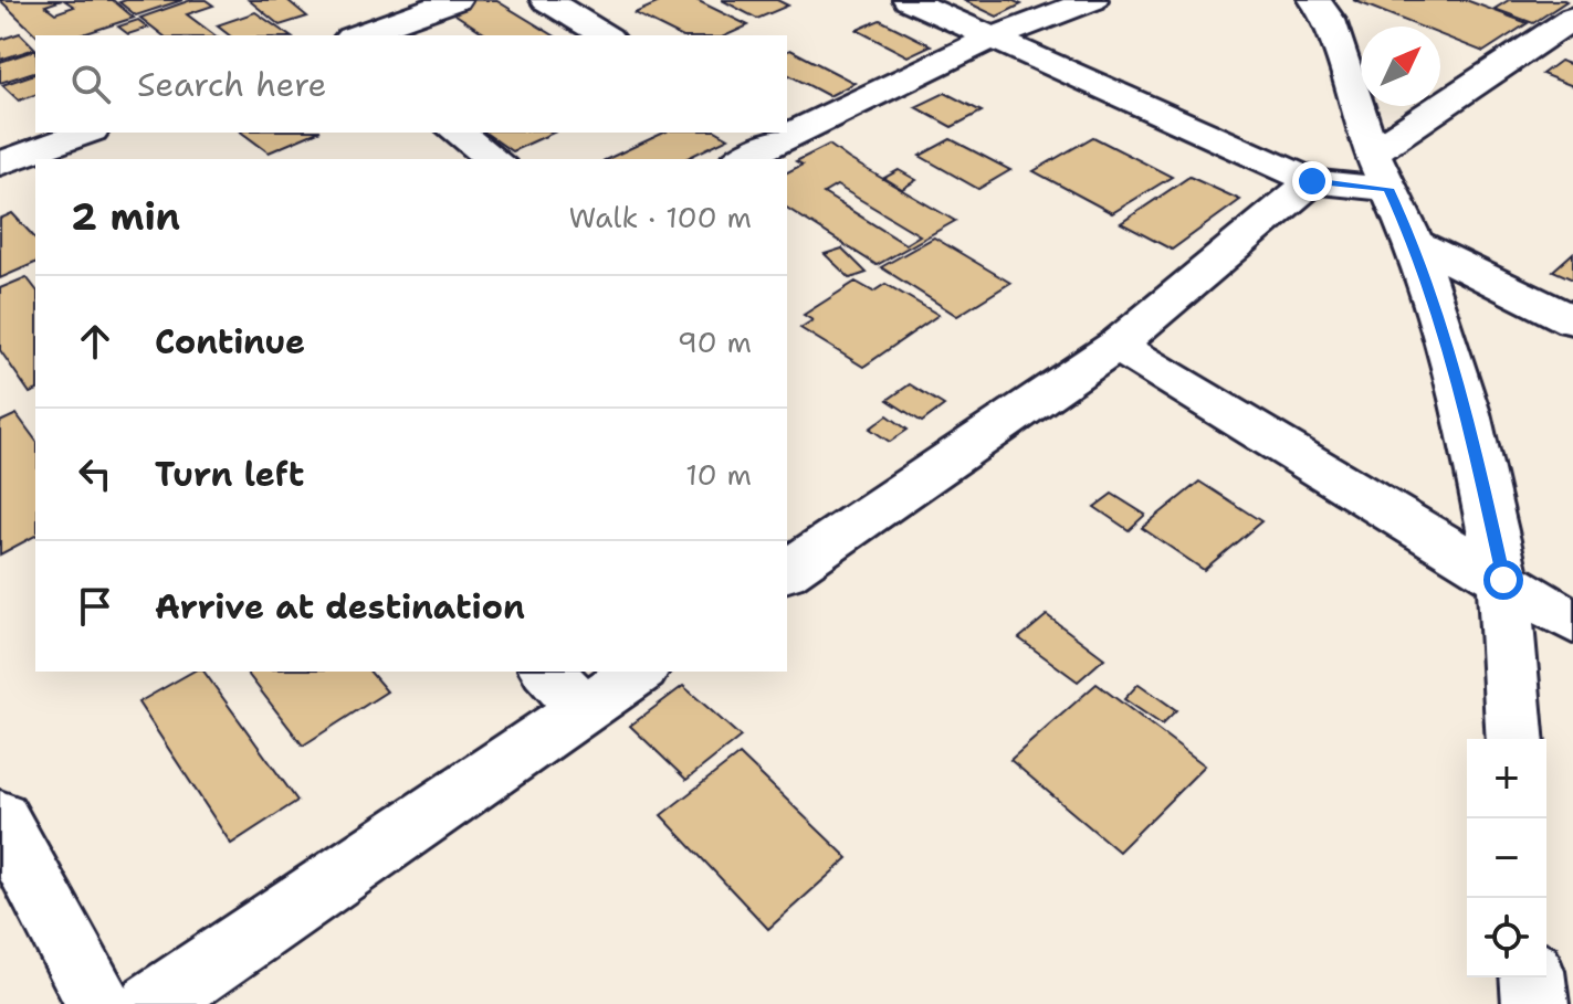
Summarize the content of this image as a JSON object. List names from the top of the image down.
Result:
{
  "north": "top right",
  "page": {
    "search": "Search here",
    "heading": ["2 min", "Walk · 100 m"],
    "list": [
      ["Continue", "90 m"],
      ["Turn left", "10 m"],
      "Arrive at destination"
    ],
    "map_buttons": ["+", "−"]
  }
}
